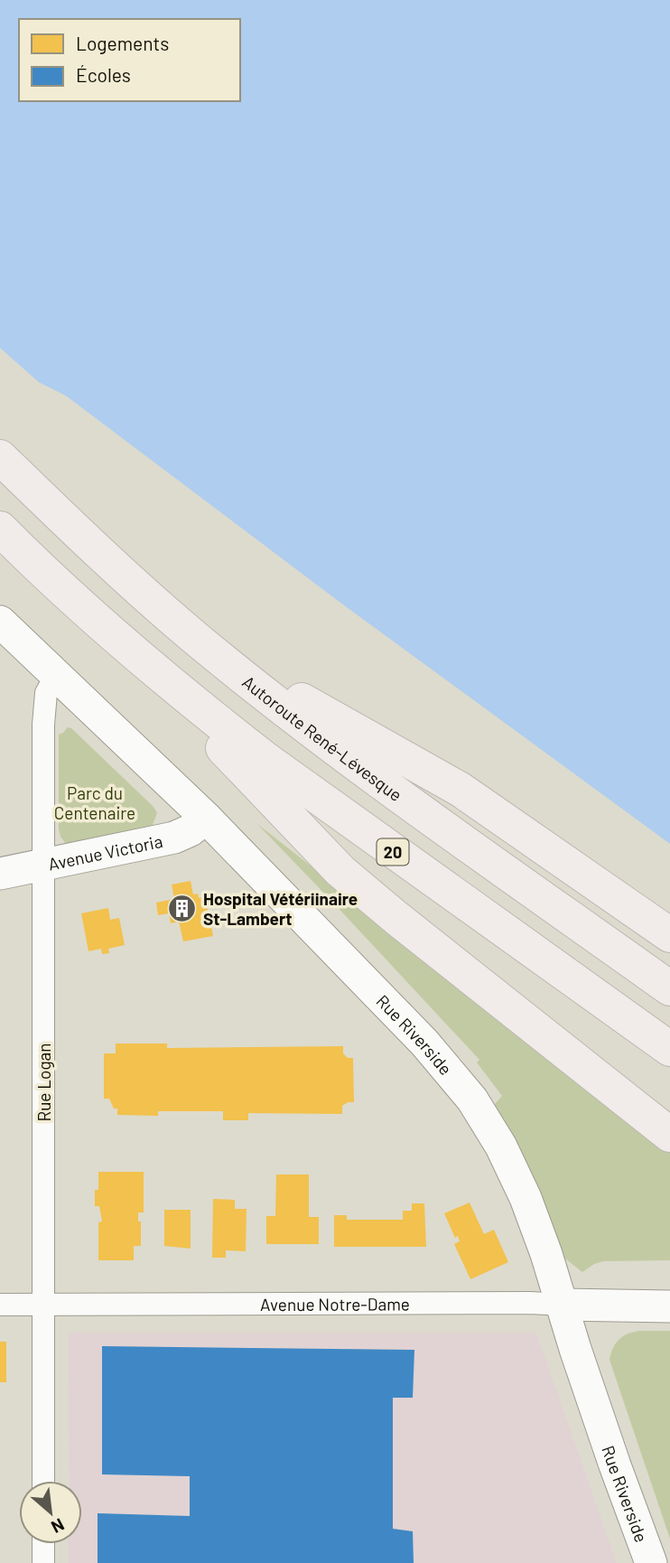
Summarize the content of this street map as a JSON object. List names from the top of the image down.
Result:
{
  "streets": {
    "highway": ["Autoroute René-Lévesque", "20"],
    "street": [
      "Avenue Victoria",
      "Rue Riverside",
      "Rue Logan",
      "Avenue Notre-Dame"
    ]
  },
  "crossings": [
    ["Avenue Victoria", "Rue Riverside"],
    ["Avenue Victoria", "Rue Logan"],
    ["Rue Riverside", "Rue Logan"],
    ["Rue Riverside", "Avenue Notre-Dame"],
    ["Rue Logan", "Avenue Notre-Dame"]
  ],
  "parks": ["Parc du Centenaire"],
  "places": {
    "building": ["Hospital Vétériinaire St-Lambert"]
  },
  "legend": ["Logements", "Écoles"],
  "north": "bottom right"
}
